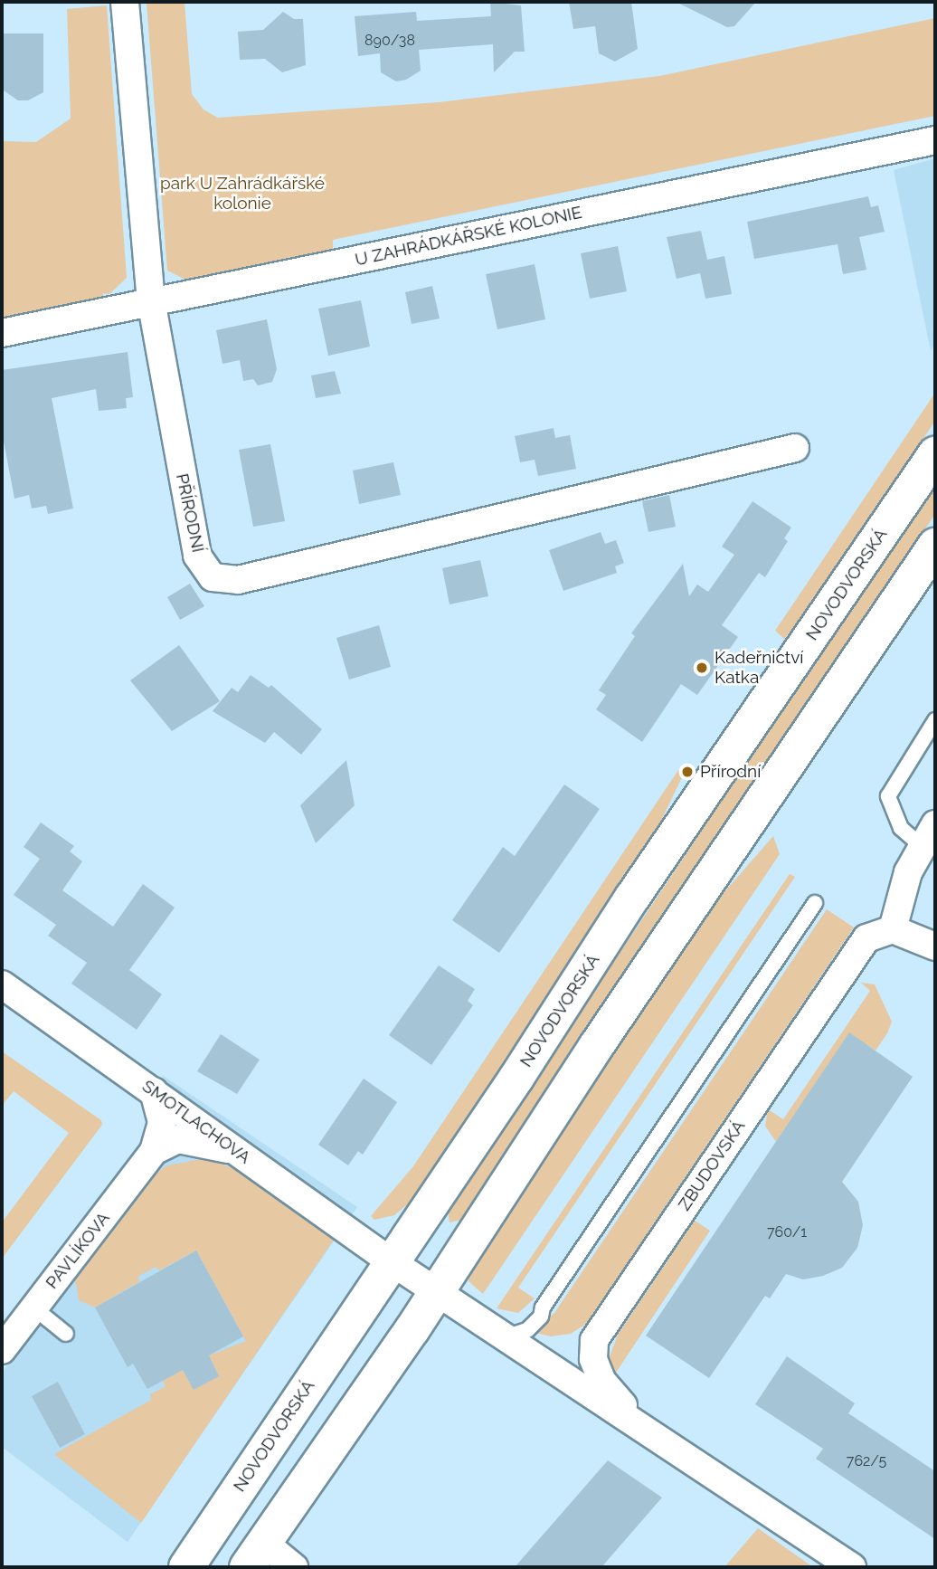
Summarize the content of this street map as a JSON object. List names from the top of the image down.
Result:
{
  "streets": {
    "main road": ["NOVODVORSKÁ"],
    "street": [
      "U ZAHRÁDKÁŘSKÉ KOLONIE",
      "PŘÍRODNÍ",
      "SMOTLACHOVA",
      "ZBUDOVSKÁ",
      "PAVLÍKOVA"
    ]
  },
  "crossings": [
    ["U ZAHRÁDKÁŘSKÉ KOLONIE", "PŘÍRODNÍ"],
    ["NOVODVORSKÁ", "SMOTLACHOVA"],
    ["NOVODVORSKÁ", "ZBUDOVSKÁ"],
    ["SMOTLACHOVA", "ZBUDOVSKÁ"]
  ],
  "parks": ["park U Zahrádkářské kolonie"],
  "places": ["Kadeřnictví Katka", "Přírodní"],
  "house_numbers": ["890/38", "760/1", "762/5"]
}
